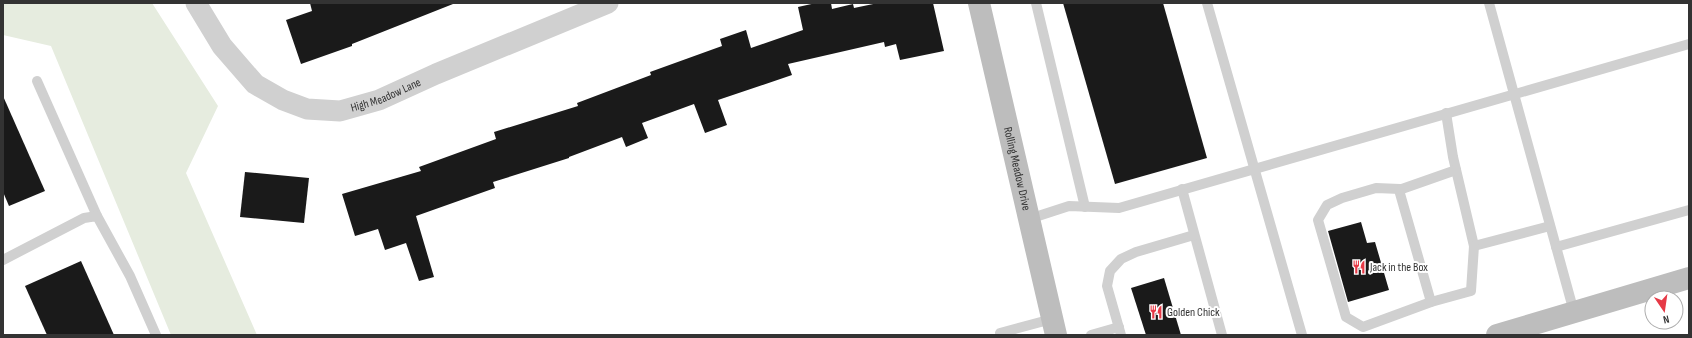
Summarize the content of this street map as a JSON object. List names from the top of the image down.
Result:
{
  "streets": {
    "street": ["High Meadow Lane", "Rolling Meadow Drive"]
  },
  "places": {
    "restaurant": ["Jack in the Box", "Golden Chick"]
  },
  "north": "bottom"
}
